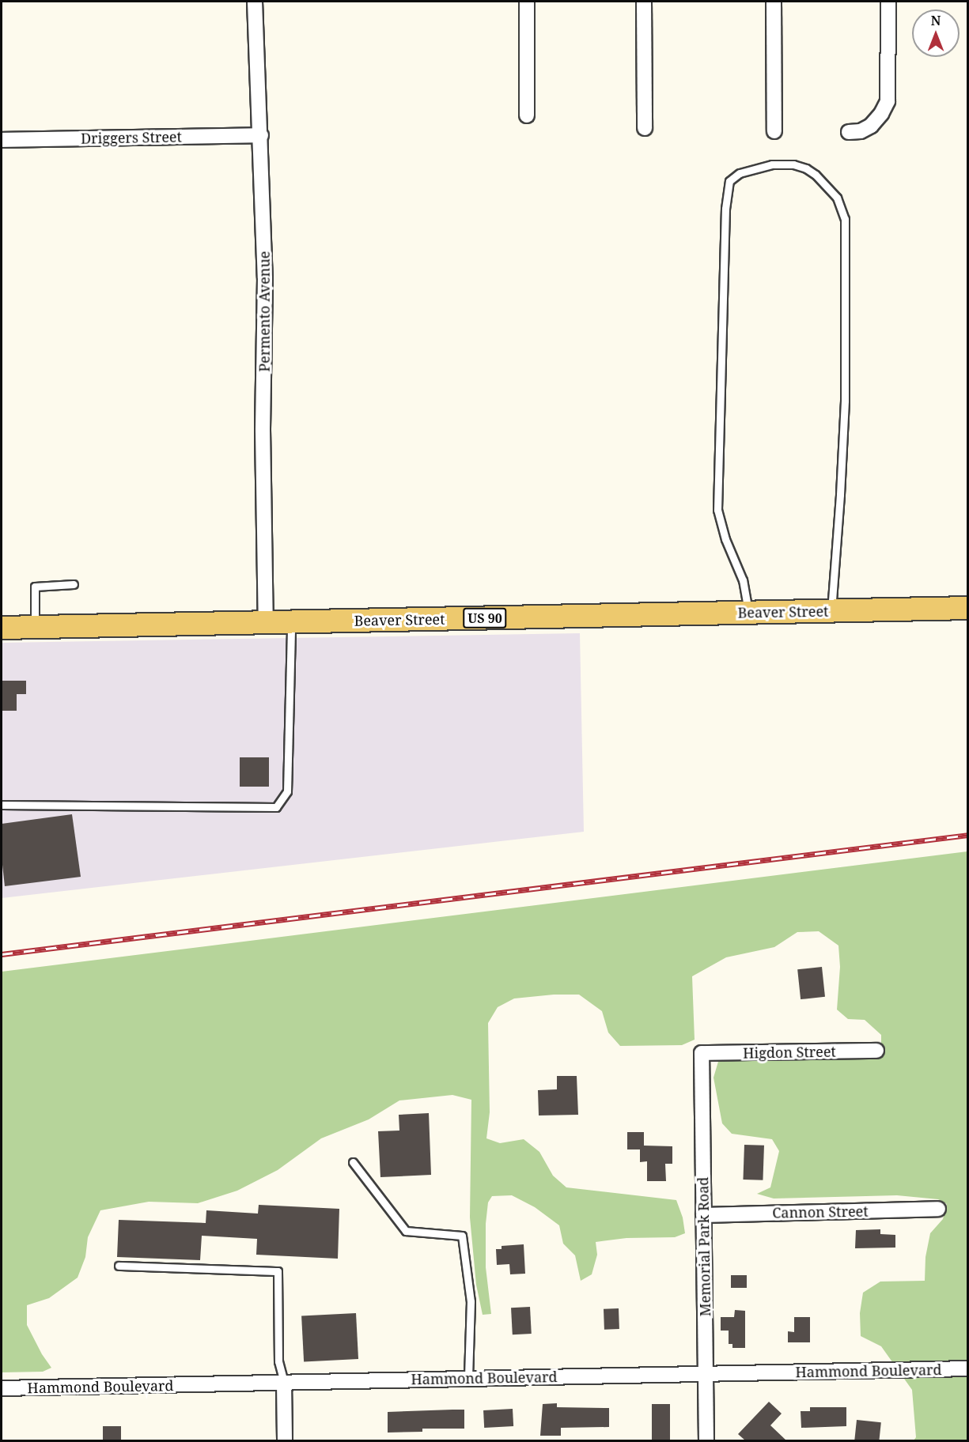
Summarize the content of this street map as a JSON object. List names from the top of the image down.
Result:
{
  "streets": {
    "main road": ["Beaver Street", "US 90"],
    "street": [
      "Driggers Street",
      "Permento Avenue",
      "Higdon Street",
      "Cannon Street",
      "Memorial Park Road",
      "Hammond Boulevard"
    ]
  },
  "crossings": [
    ["Driggers Street", "Permento Avenue"],
    ["Permento Avenue", "Beaver Street"],
    ["Higdon Street", "Memorial Park Road"],
    ["Cannon Street", "Memorial Park Road"],
    ["Memorial Park Road", "Hammond Boulevard"]
  ],
  "north": "top"
}
